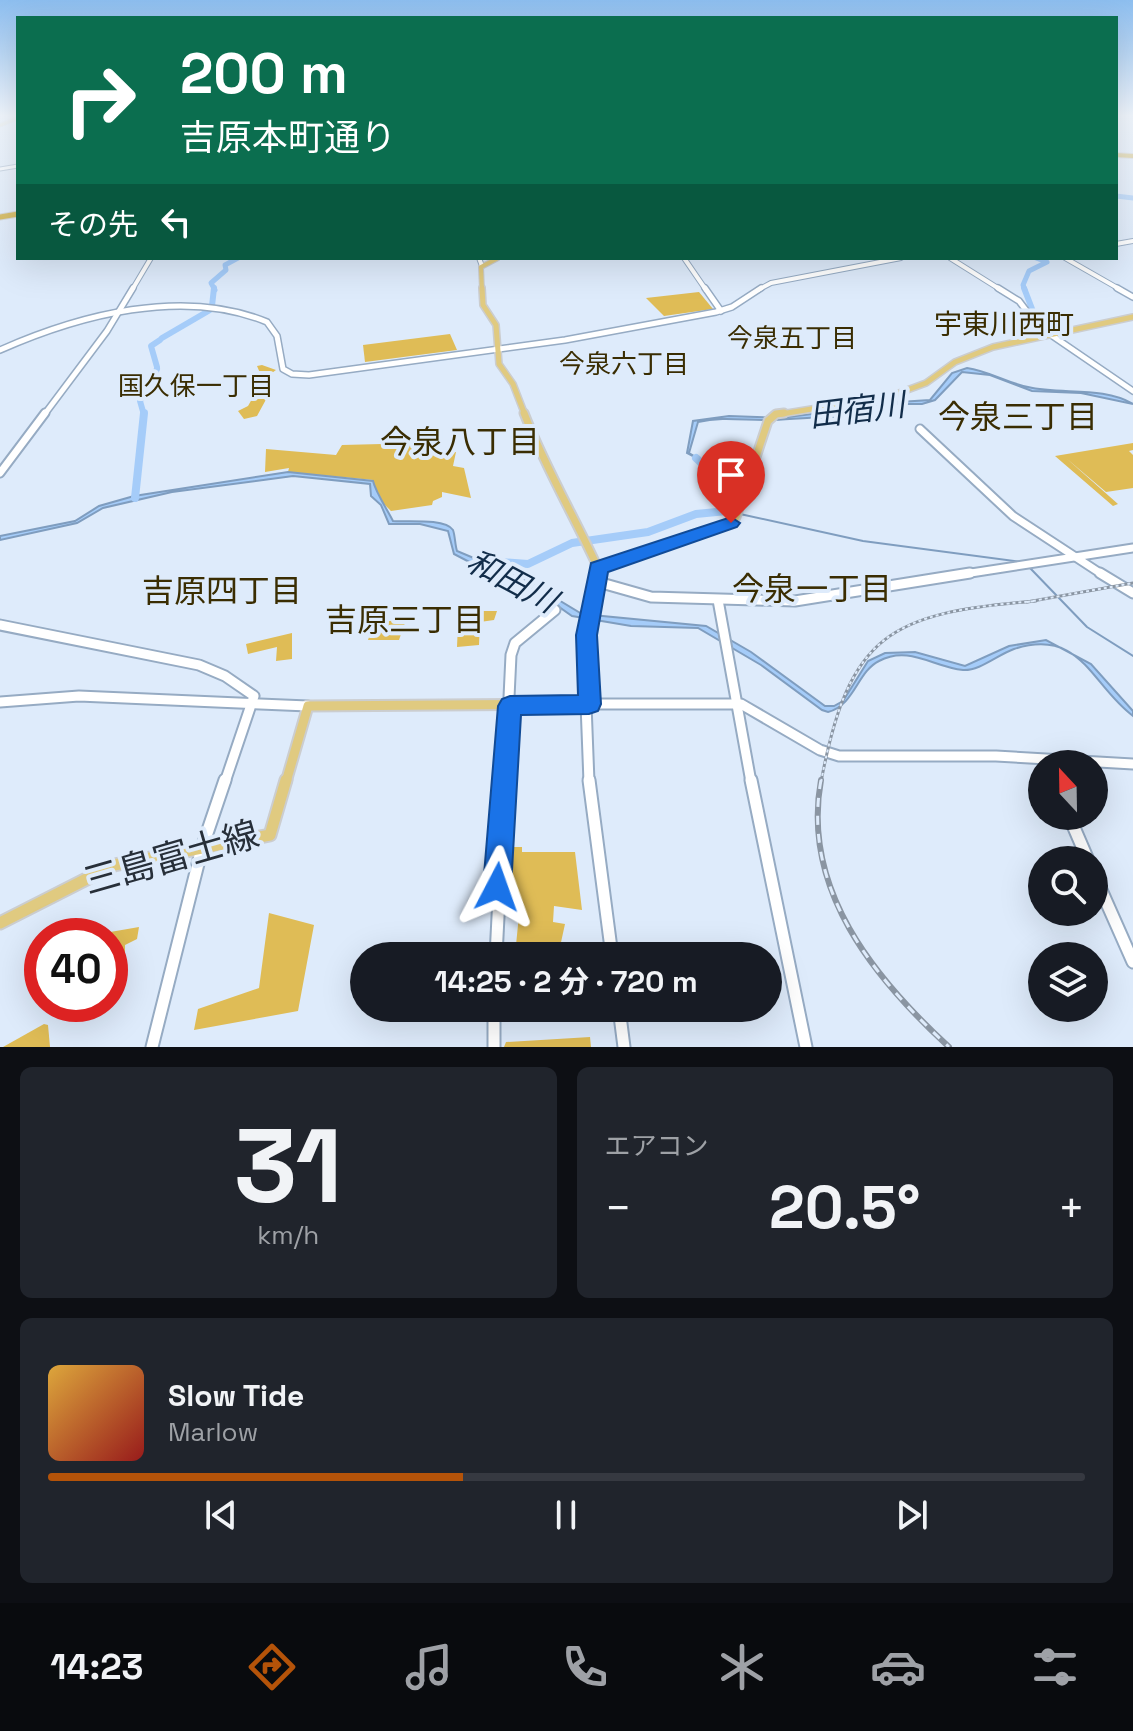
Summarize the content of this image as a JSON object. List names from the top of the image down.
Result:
{
  "streets": {
    "main road": ["三島富士線"]
  },
  "districts": [
    "宇東川西町",
    "今泉五丁目",
    "今泉六丁目",
    "国久保一丁目",
    "今泉三丁目",
    "今泉八丁目",
    "今泉一丁目",
    "吉原四丁目",
    "吉原三丁目"
  ],
  "water": ["田宿川", "和田川"],
  "north": "top",
  "page": {
    "turn": ["200 m", "吉原本町通り"],
    "then": "その先",
    "limit": "40",
    "trip": "14:25 · 2 分 · 720 m",
    "tile": [
      ["31", "km/h"],
      "エアコン"
    ],
    "heat": ["−", "20.5°", "+"],
    "song": ["Slow Tide", "Marlow"],
    "tabs": "14:23"
  }
}
